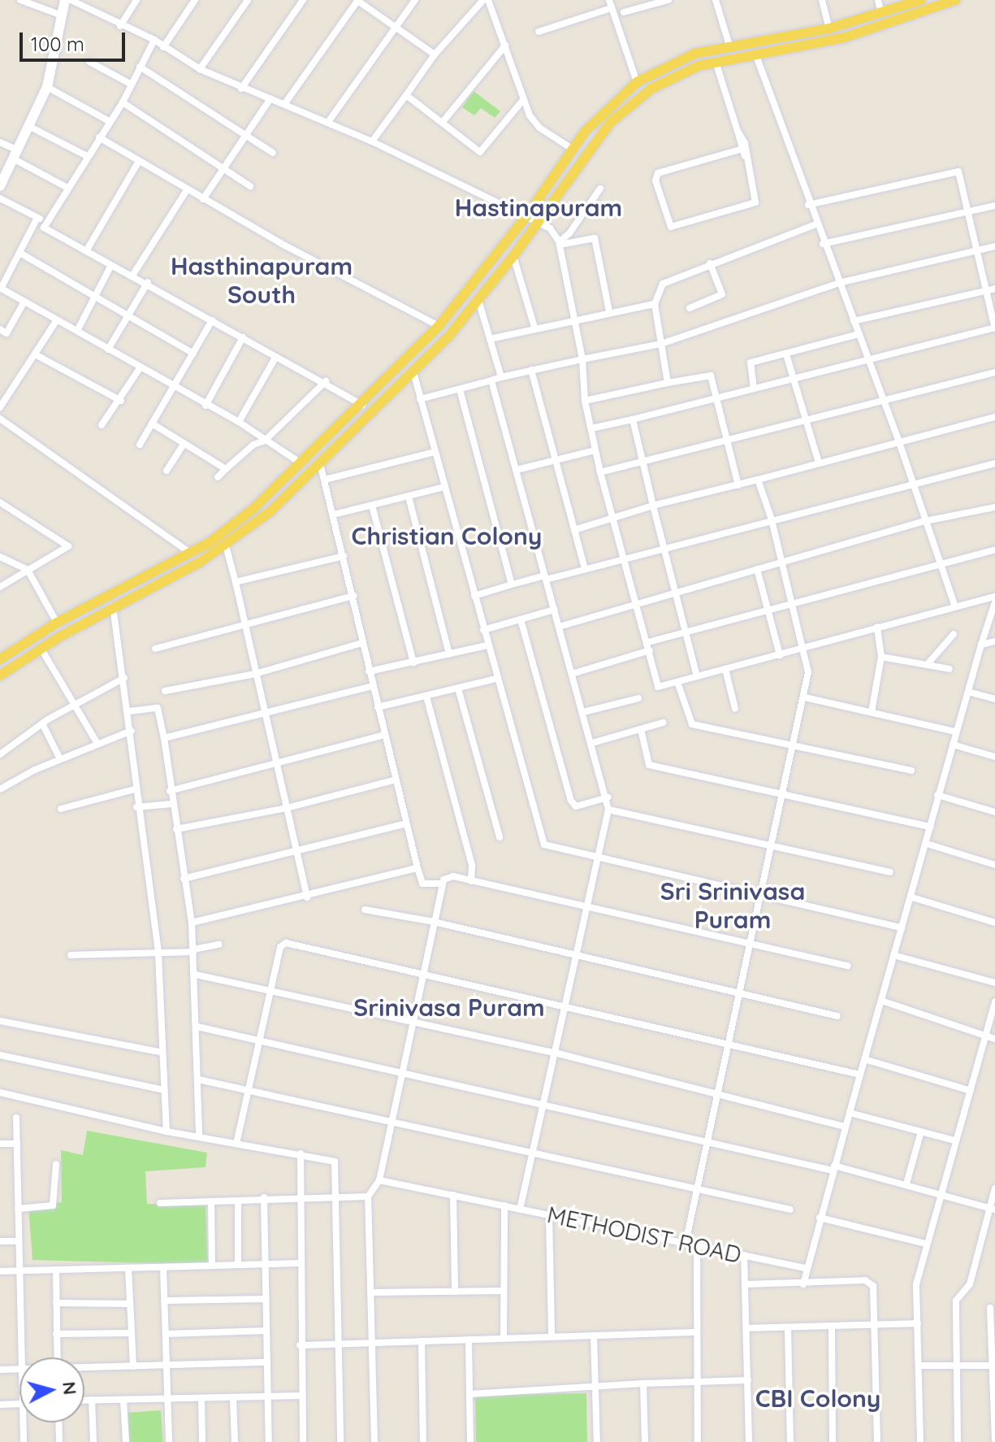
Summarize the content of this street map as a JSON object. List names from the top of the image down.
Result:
{
  "streets": {
    "street": ["METHODIST ROAD"]
  },
  "districts": [
    "Hastinapuram",
    "Hasthinapuram South",
    "Christian Colony",
    "Sri Srinivasa Puram",
    "Srinivasa Puram",
    "CBI Colony"
  ],
  "scale_bar": "100 m",
  "north": "right"
}
